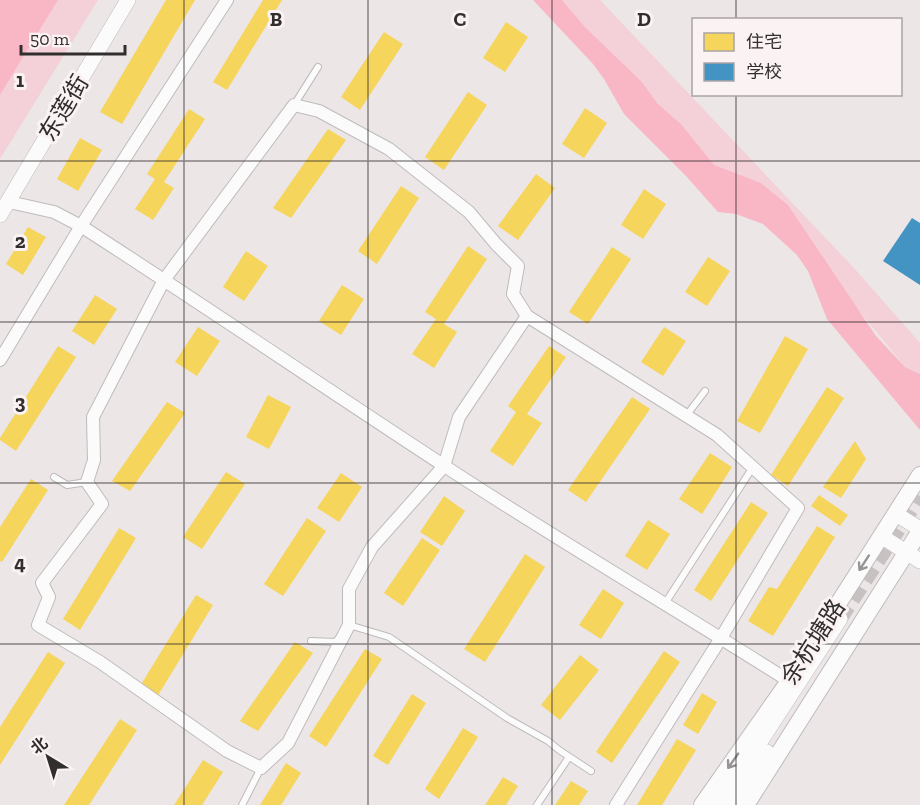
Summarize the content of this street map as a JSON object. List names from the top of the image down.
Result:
{
  "streets": {
    "main road": ["余杭塘路"],
    "street": ["东莲街"]
  },
  "legend": ["住宅", "学校"],
  "scale_bar": "50 m",
  "north": "top left",
  "grid": {
    "columns": ["B", "C", "D"],
    "rows": [
      "1",
      "2",
      "3",
      "4"
    ]
  }
}
